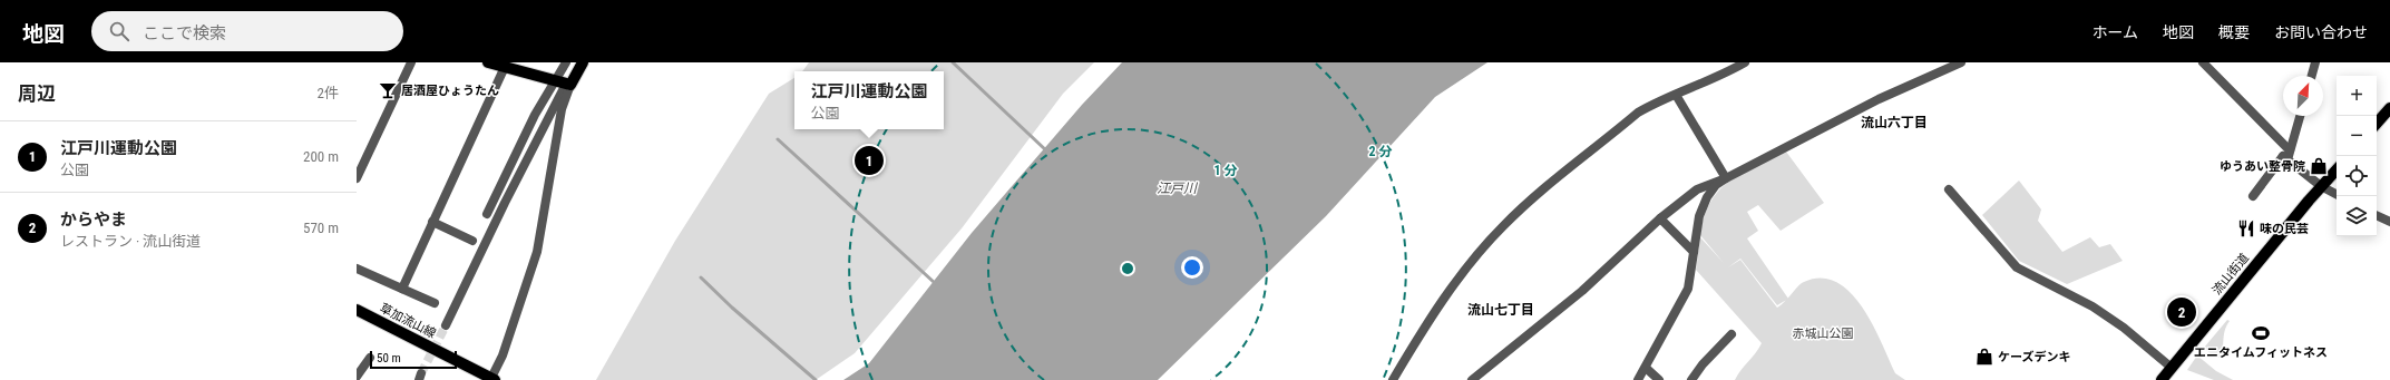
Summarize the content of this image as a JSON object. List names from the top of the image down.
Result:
{
  "streets": {
    "main road": ["流山街道", "草加流山線"]
  },
  "districts": ["流山六丁目", "流山七丁目"],
  "water": ["江戸川"],
  "parks": ["赤城山公園"],
  "places": {
    "bar": ["居酒屋ひょうたん"],
    "shop": ["ゆうあい整骨院", "ケーズデンキ"],
    "restaurant": ["味の民芸"],
    "sports": ["エニタイムフィットネス"]
  },
  "scale_bar": "50 m",
  "north": "top right",
  "page": {
    "header": "地図",
    "search": "ここで検索",
    "nav": [
      "ホーム",
      "地図",
      "概要",
      "お問い合わせ"
    ],
    "heading": ["周辺", "2件"],
    "popup": ["江戸川運動公園", "公園"],
    "map_buttons": ["+", "−"],
    "list": [
      {
        "mark": "1",
        "name": "江戸川運動公園",
        "note": "公園",
        "value": "200 m"
      },
      {
        "mark": "2",
        "name": "からやま",
        "note": "レストラン · 流山街道",
        "value": "570 m"
      }
    ],
    "pins": ["1", "2"],
    "scale": "50 m"
  },
  "rings": ["2 分", "1 分"]
}
